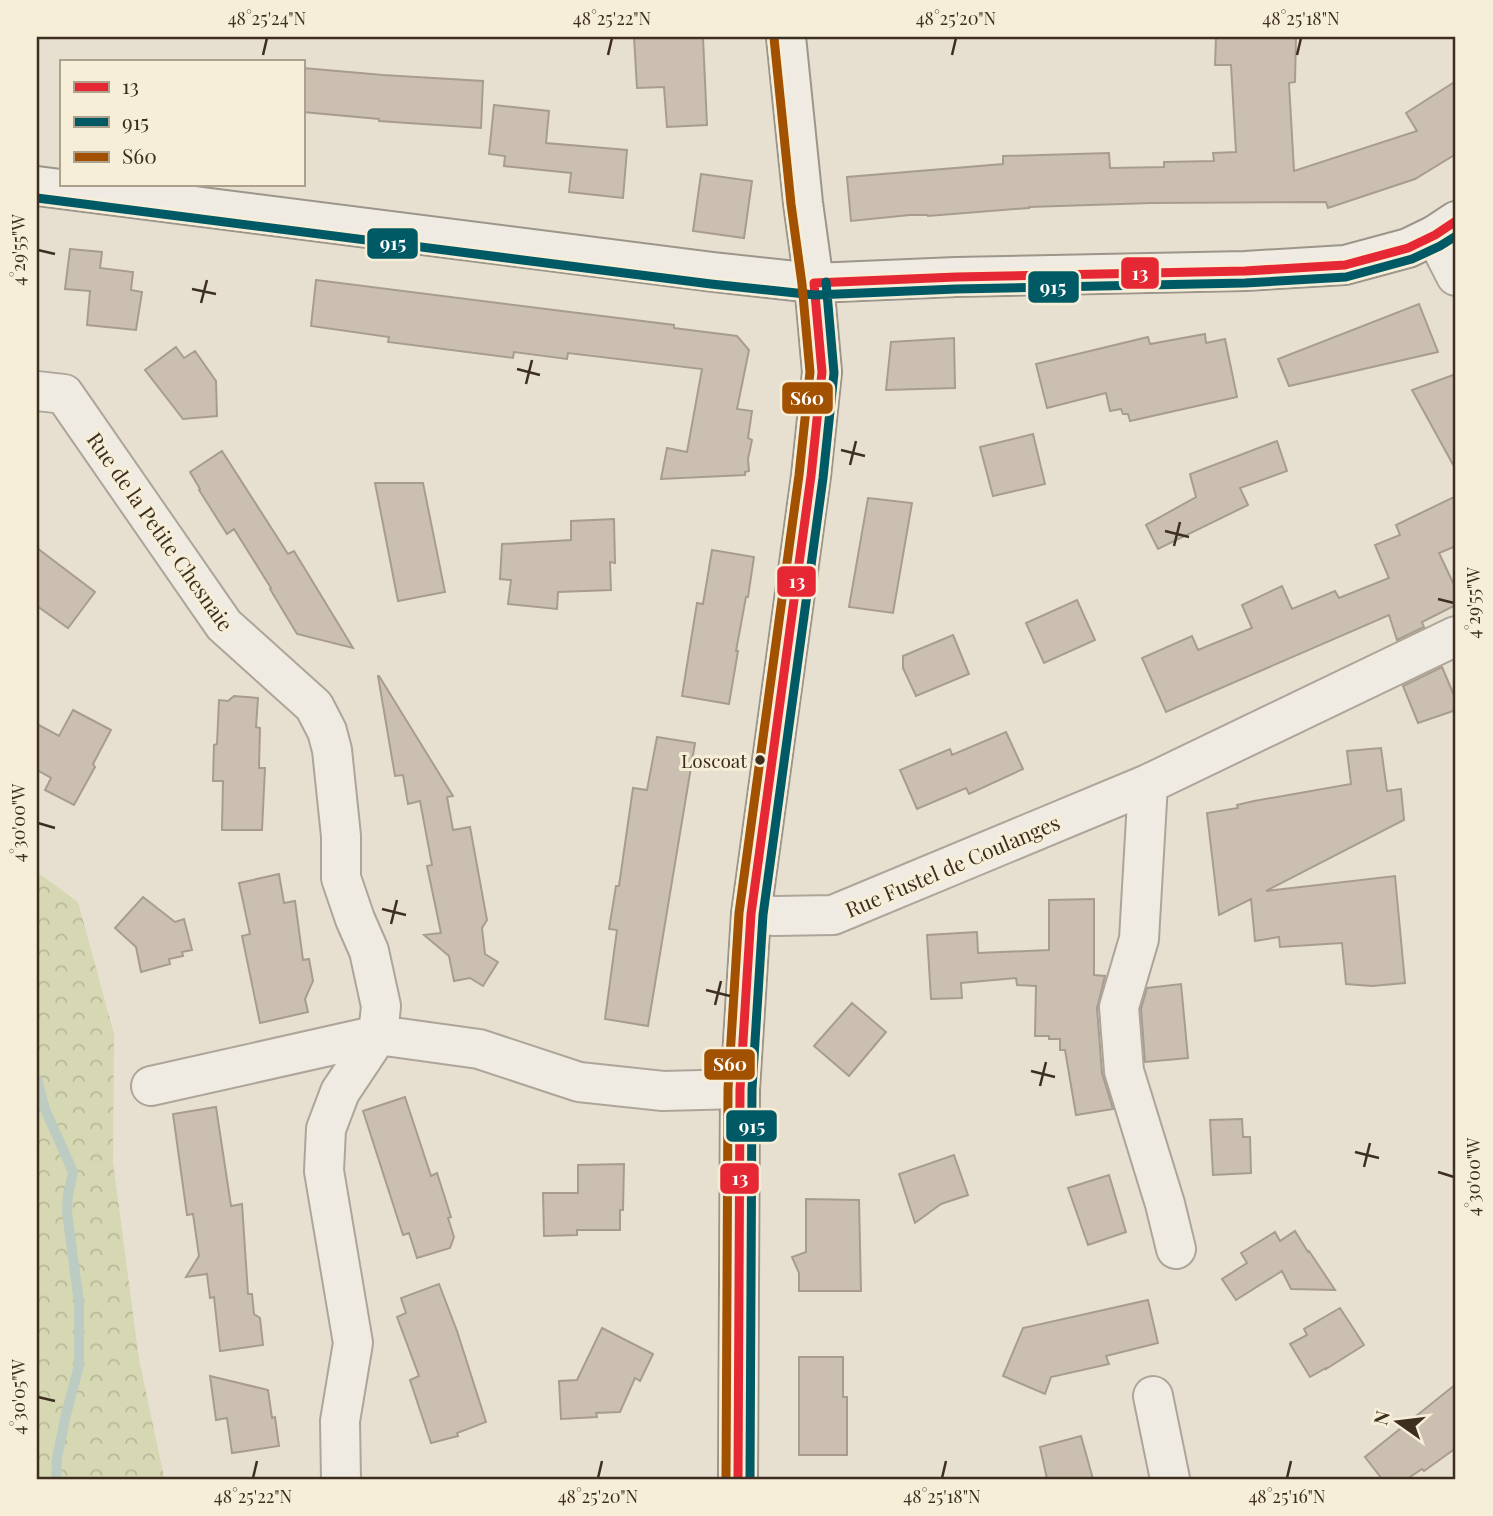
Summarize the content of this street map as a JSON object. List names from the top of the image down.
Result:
{
  "streets": {
    "street": ["Rue de la Petite Chesnaie", "Rue Fustel de Coulanges"]
  },
  "places": ["Loscoat"],
  "lines": ["transit line S60", "transit line 915", "transit line 13"],
  "legend": ["13", "915", "S60"],
  "north": "left",
  "coordinates": [
    "48°25'24\"N",
    "48°25'22\"N",
    "48°25'20\"N",
    "48°25'18\"N",
    "4°29'55\"W",
    "4°30'00\"W",
    "4°30'05\"W",
    "48°25'16\"N"
  ]
}
